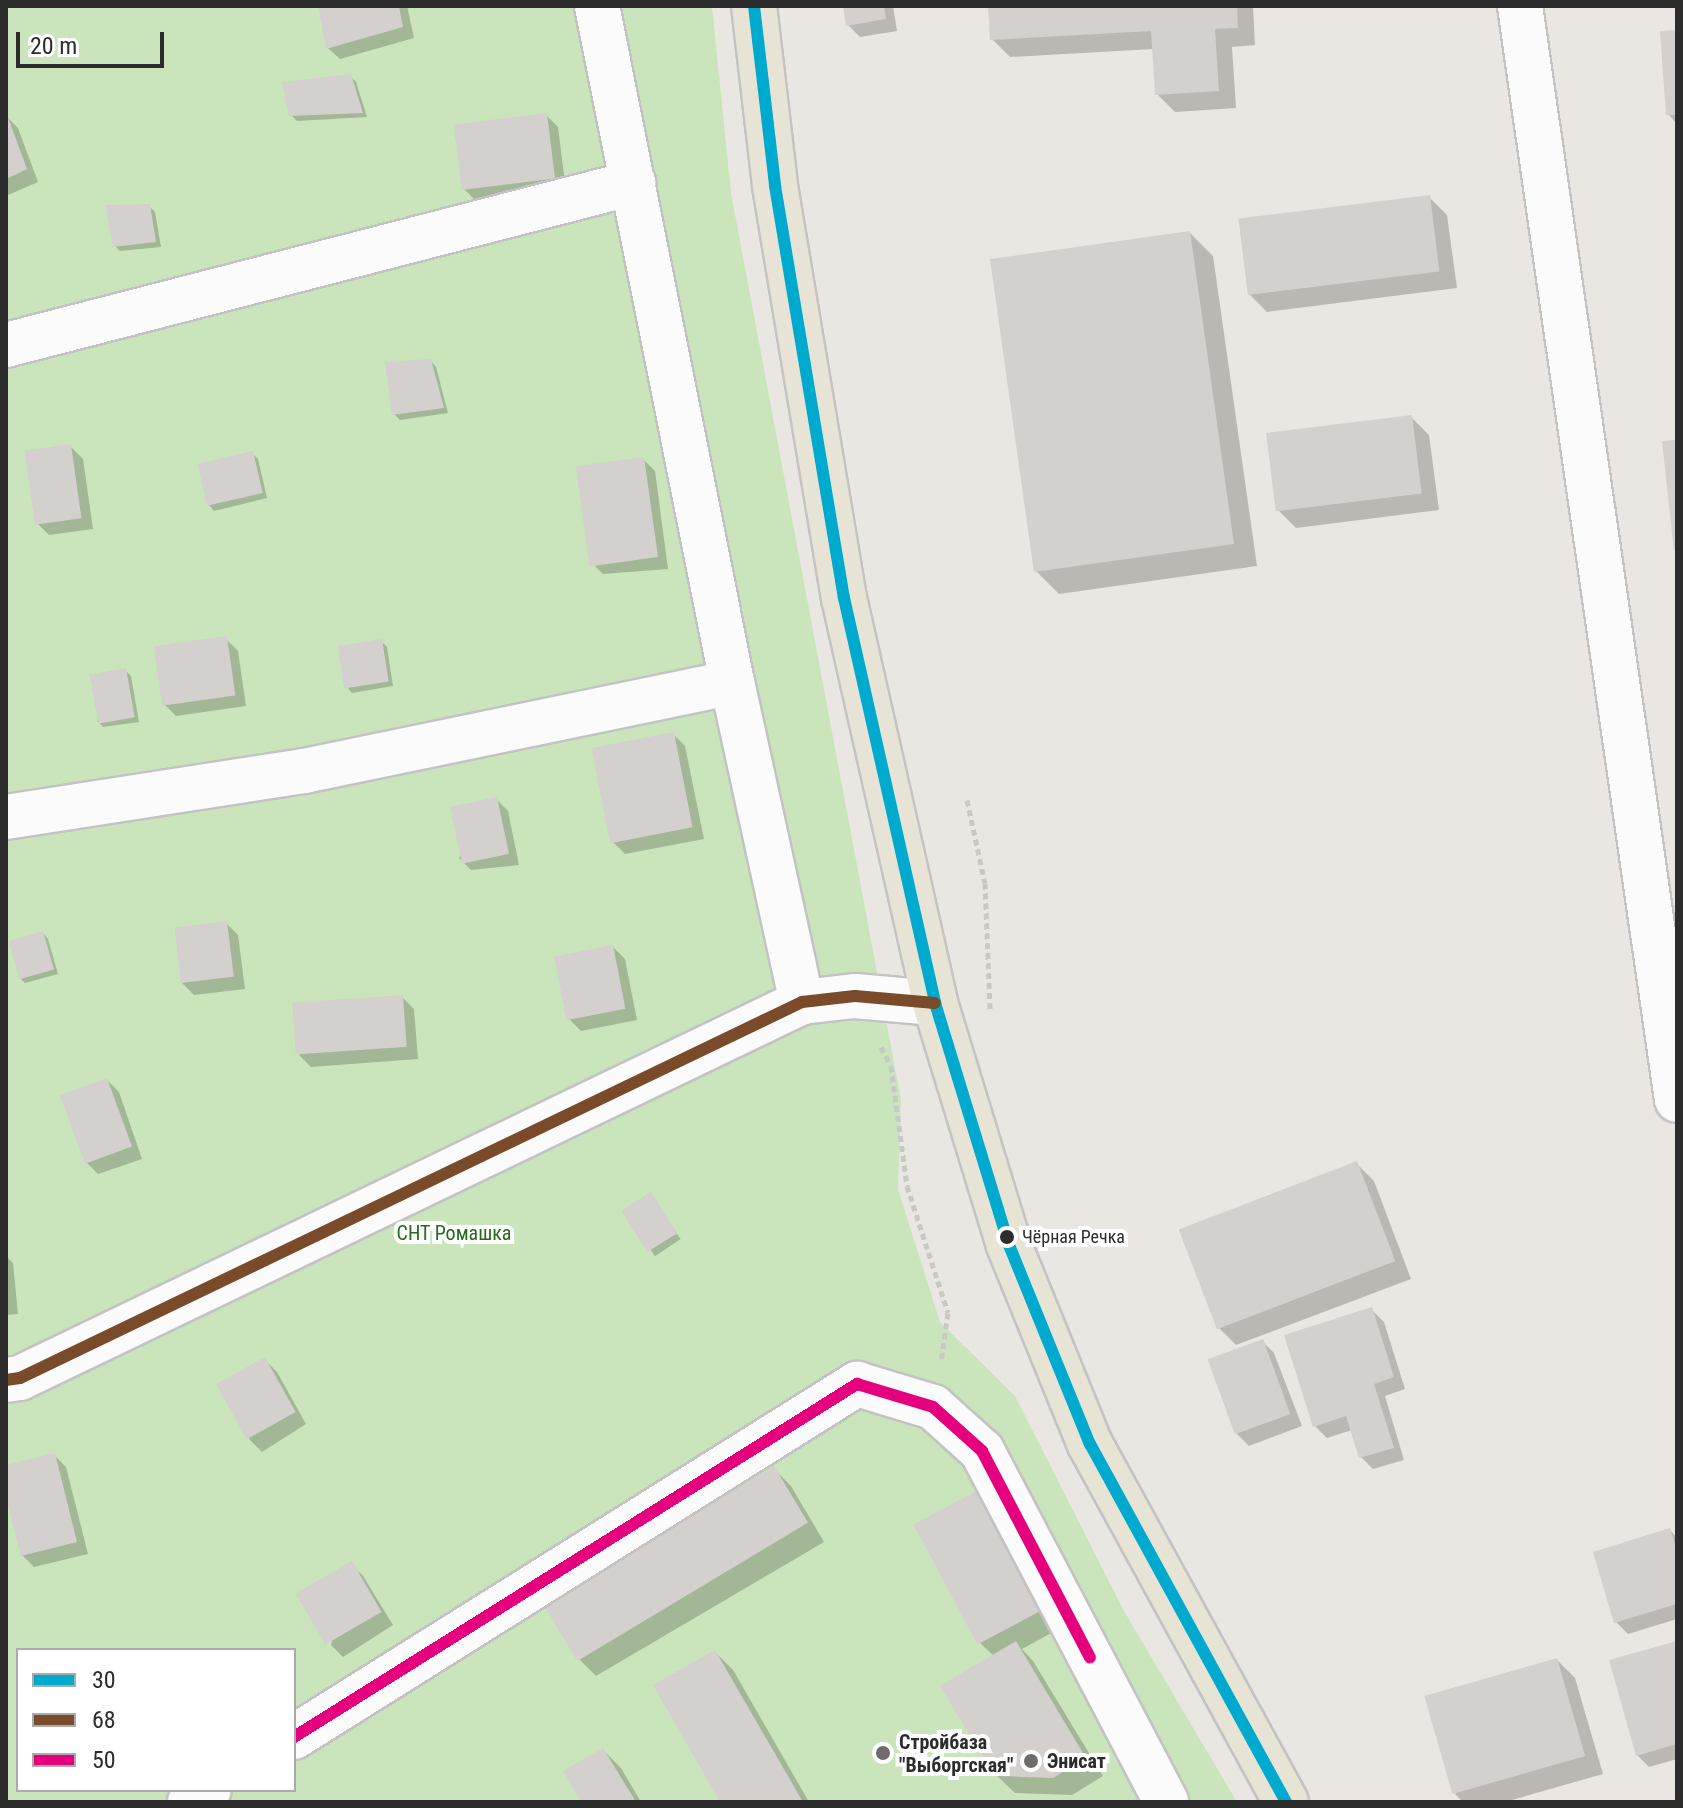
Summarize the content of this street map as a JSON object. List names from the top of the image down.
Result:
{
  "parks": ["СНТ Ромашка"],
  "places": ["Чёрная Речка", "Стройбаза \"Выборгская\"", "Энисат"],
  "lines": ["transit line 30", "transit line 68", "transit line 50"],
  "legend": ["30", "68", "50"],
  "scale_bar": "20 m"
}
